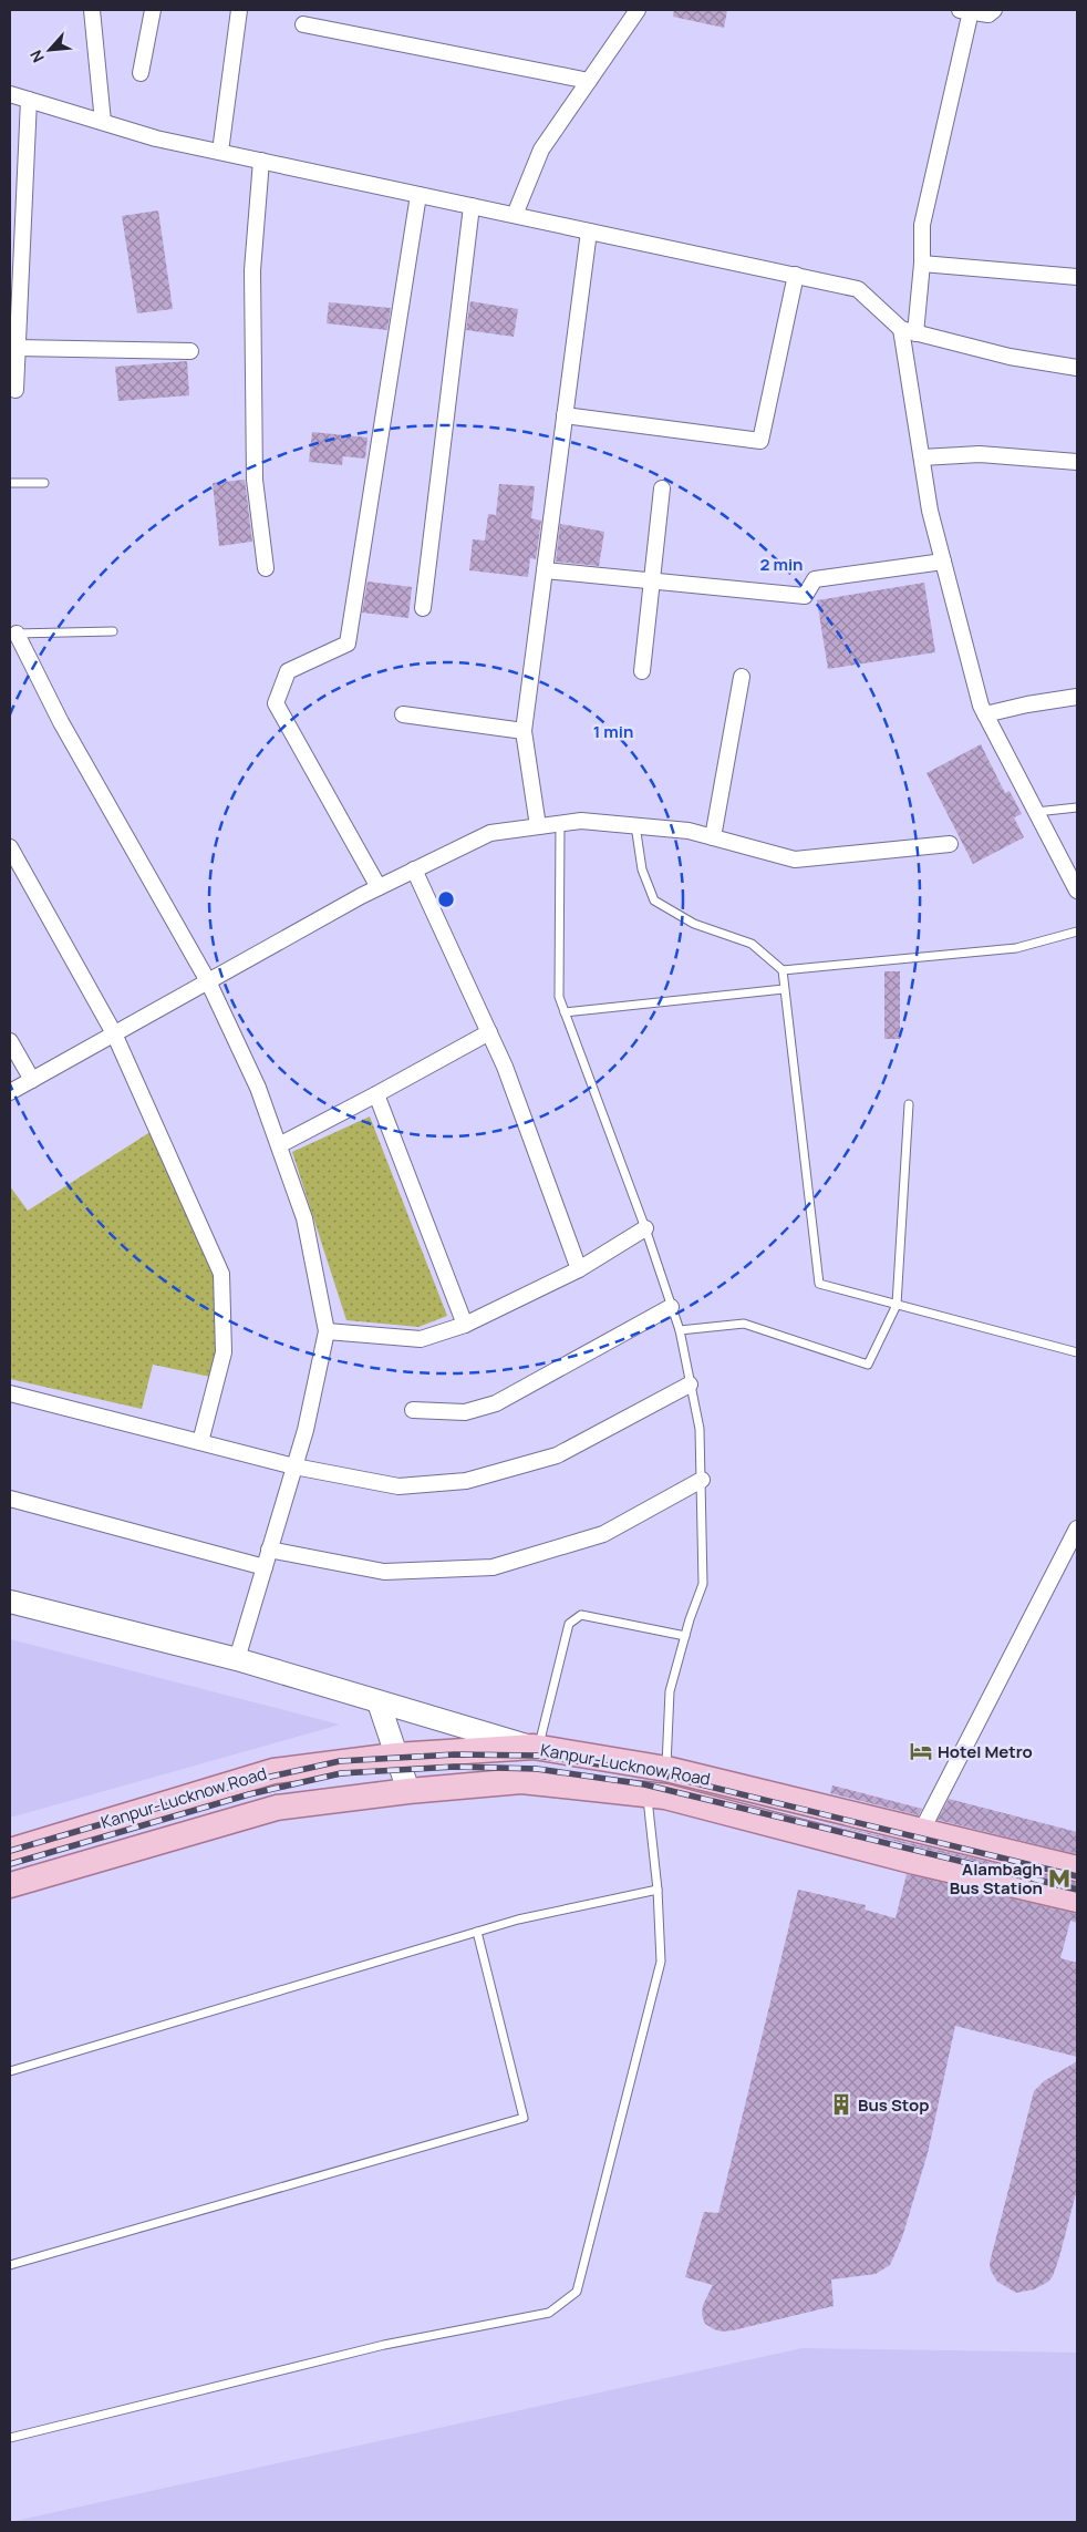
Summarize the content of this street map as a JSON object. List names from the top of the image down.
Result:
{
  "streets": {
    "main road": ["Kanpur-Lucknow Road"]
  },
  "places": {
    "hotel": ["Hotel Metro"],
    "metro station": ["Alambagh Bus Station"],
    "building": ["Bus Stop"]
  },
  "north": "bottom left",
  "rings": ["2 min", "1 min"]
}
